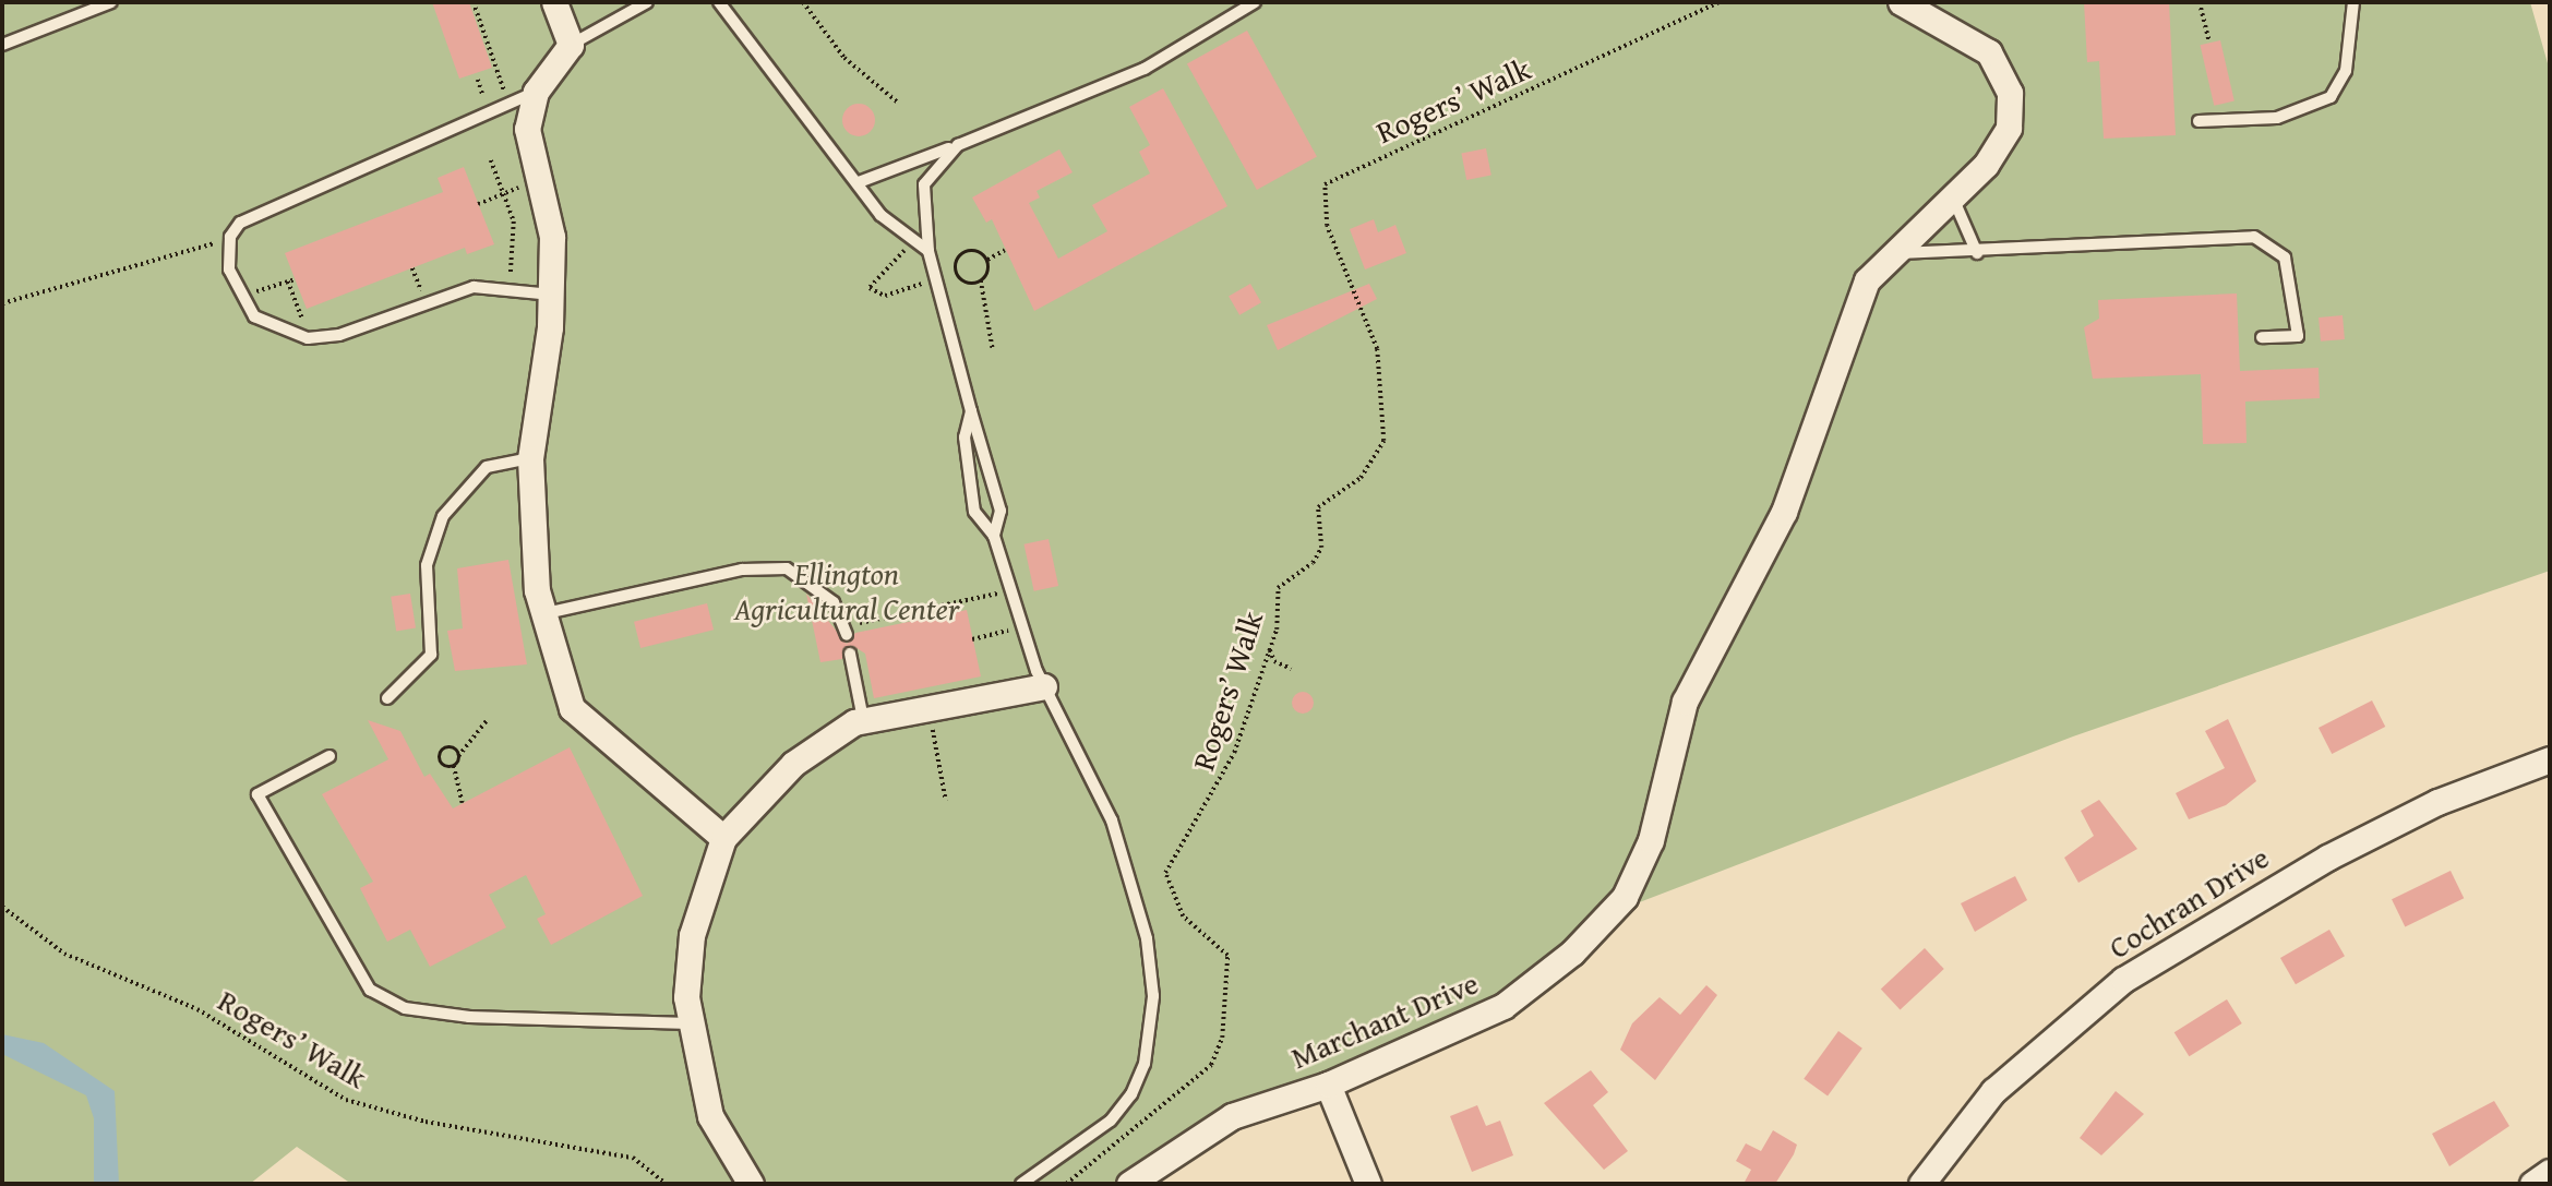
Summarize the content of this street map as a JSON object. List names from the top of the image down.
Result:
{
  "streets": {
    "street": ["Cochran Drive", "Marchant Drive"],
    "path": ["Rogers’ Walk"]
  },
  "parks": ["Ellington Agricultural Center"]
}
